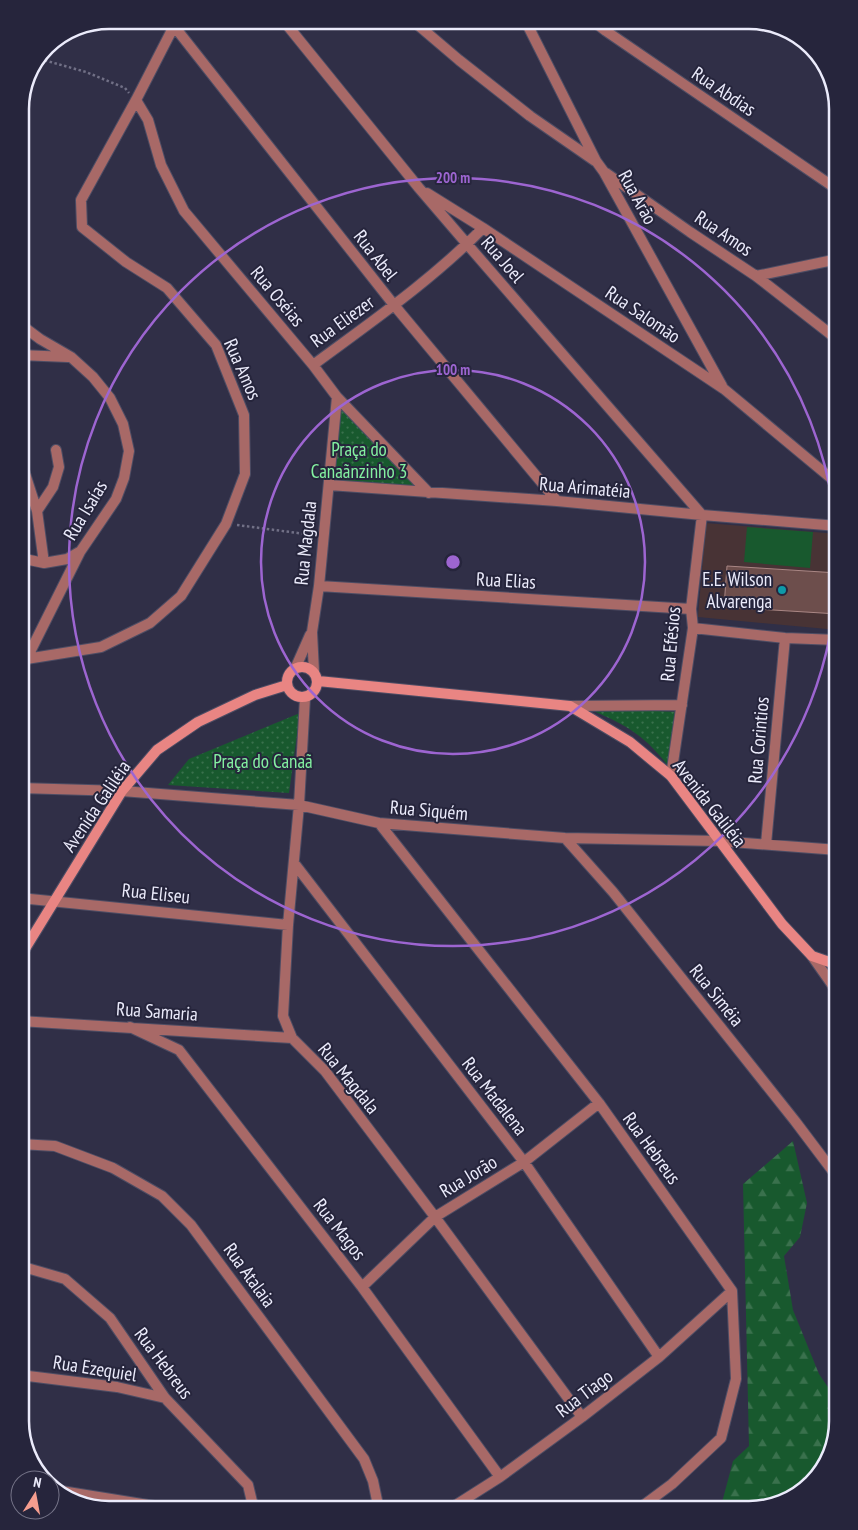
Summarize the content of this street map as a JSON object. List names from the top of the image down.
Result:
{
  "streets": {
    "main road": ["Avenida Galiléia"],
    "street": [
      "Rua Abdias",
      "Rua Arão",
      "Rua Amos",
      "Rua Abel",
      "Rua Joel",
      "Rua Oséias",
      "Rua Salomão",
      "Rua Eliezer",
      "Rua Arimatéia",
      "Rua Isaías",
      "Rua Magdala",
      "Rua Elias",
      "Rua Efésios",
      "Rua Corintios",
      "Rua Siquém",
      "Rua Eliseu",
      "Rua Siméia",
      "Rua Samaria",
      "Rua Madalena",
      "Rua Hebreus",
      "Rua Jorão",
      "Rua Magos",
      "Rua Atalaia",
      "Rua Ezequiel",
      "Rua Tiago"
    ]
  },
  "crossings": [
    ["Rua Arão", "Rua Amos"],
    ["Rua Arão", "Rua Salomão"],
    ["Rua Amos", "Rua Oséias"],
    ["Rua Abel", "Rua Eliezer"],
    ["Rua Abel", "Rua Arimatéia"],
    ["Rua Joel", "Rua Salomão"],
    ["Rua Joel", "Rua Eliezer"],
    ["Rua Joel", "Rua Arimatéia"],
    ["Rua Joel", "Rua Efésios"],
    ["Rua Oséias", "Rua Eliezer"],
    ["Rua Oséias", "Rua Arimatéia"],
    ["Rua Oséias", "Rua Magdala"],
    ["Rua Salomão", "Rua Eliezer"],
    ["Rua Arimatéia", "Rua Magdala"],
    ["Rua Arimatéia", "Rua Efésios"],
    ["Rua Magdala", "Rua Elias"],
    ["Rua Magdala", "Avenida Galiléia"],
    ["Rua Magdala", "Rua Siquém"],
    ["Rua Magdala", "Rua Eliseu"],
    ["Rua Magdala", "Rua Samaria"],
    ["Rua Magdala", "Rua Madalena"],
    ["Rua Magdala", "Rua Jorão"],
    ["Rua Magdala", "Rua Tiago"],
    ["Rua Elias", "Rua Efésios"],
    ["Rua Efésios", "Avenida Galiléia"],
    ["Rua Corintios", "Rua Siquém"],
    ["Avenida Galiléia", "Rua Siquém"],
    ["Avenida Galiléia", "Rua Eliseu"],
    ["Rua Siquém", "Rua Siméia"],
    ["Rua Siquém", "Rua Hebreus"],
    ["Rua Samaria", "Rua Magos"],
    ["Rua Madalena", "Rua Jorão"],
    ["Rua Madalena", "Rua Tiago"],
    ["Rua Hebreus", "Rua Jorão"],
    ["Rua Hebreus", "Rua Ezequiel"],
    ["Rua Hebreus", "Rua Tiago"],
    ["Rua Jorão", "Rua Magos"],
    ["Rua Magos", "Rua Tiago"]
  ],
  "parks": ["Praça do Canaãnzinho 3", "Praça do Canaã"],
  "places": ["E.E. Wilson Alvarenga"],
  "north": "top",
  "rings": ["200 m", "100 m"]
}
